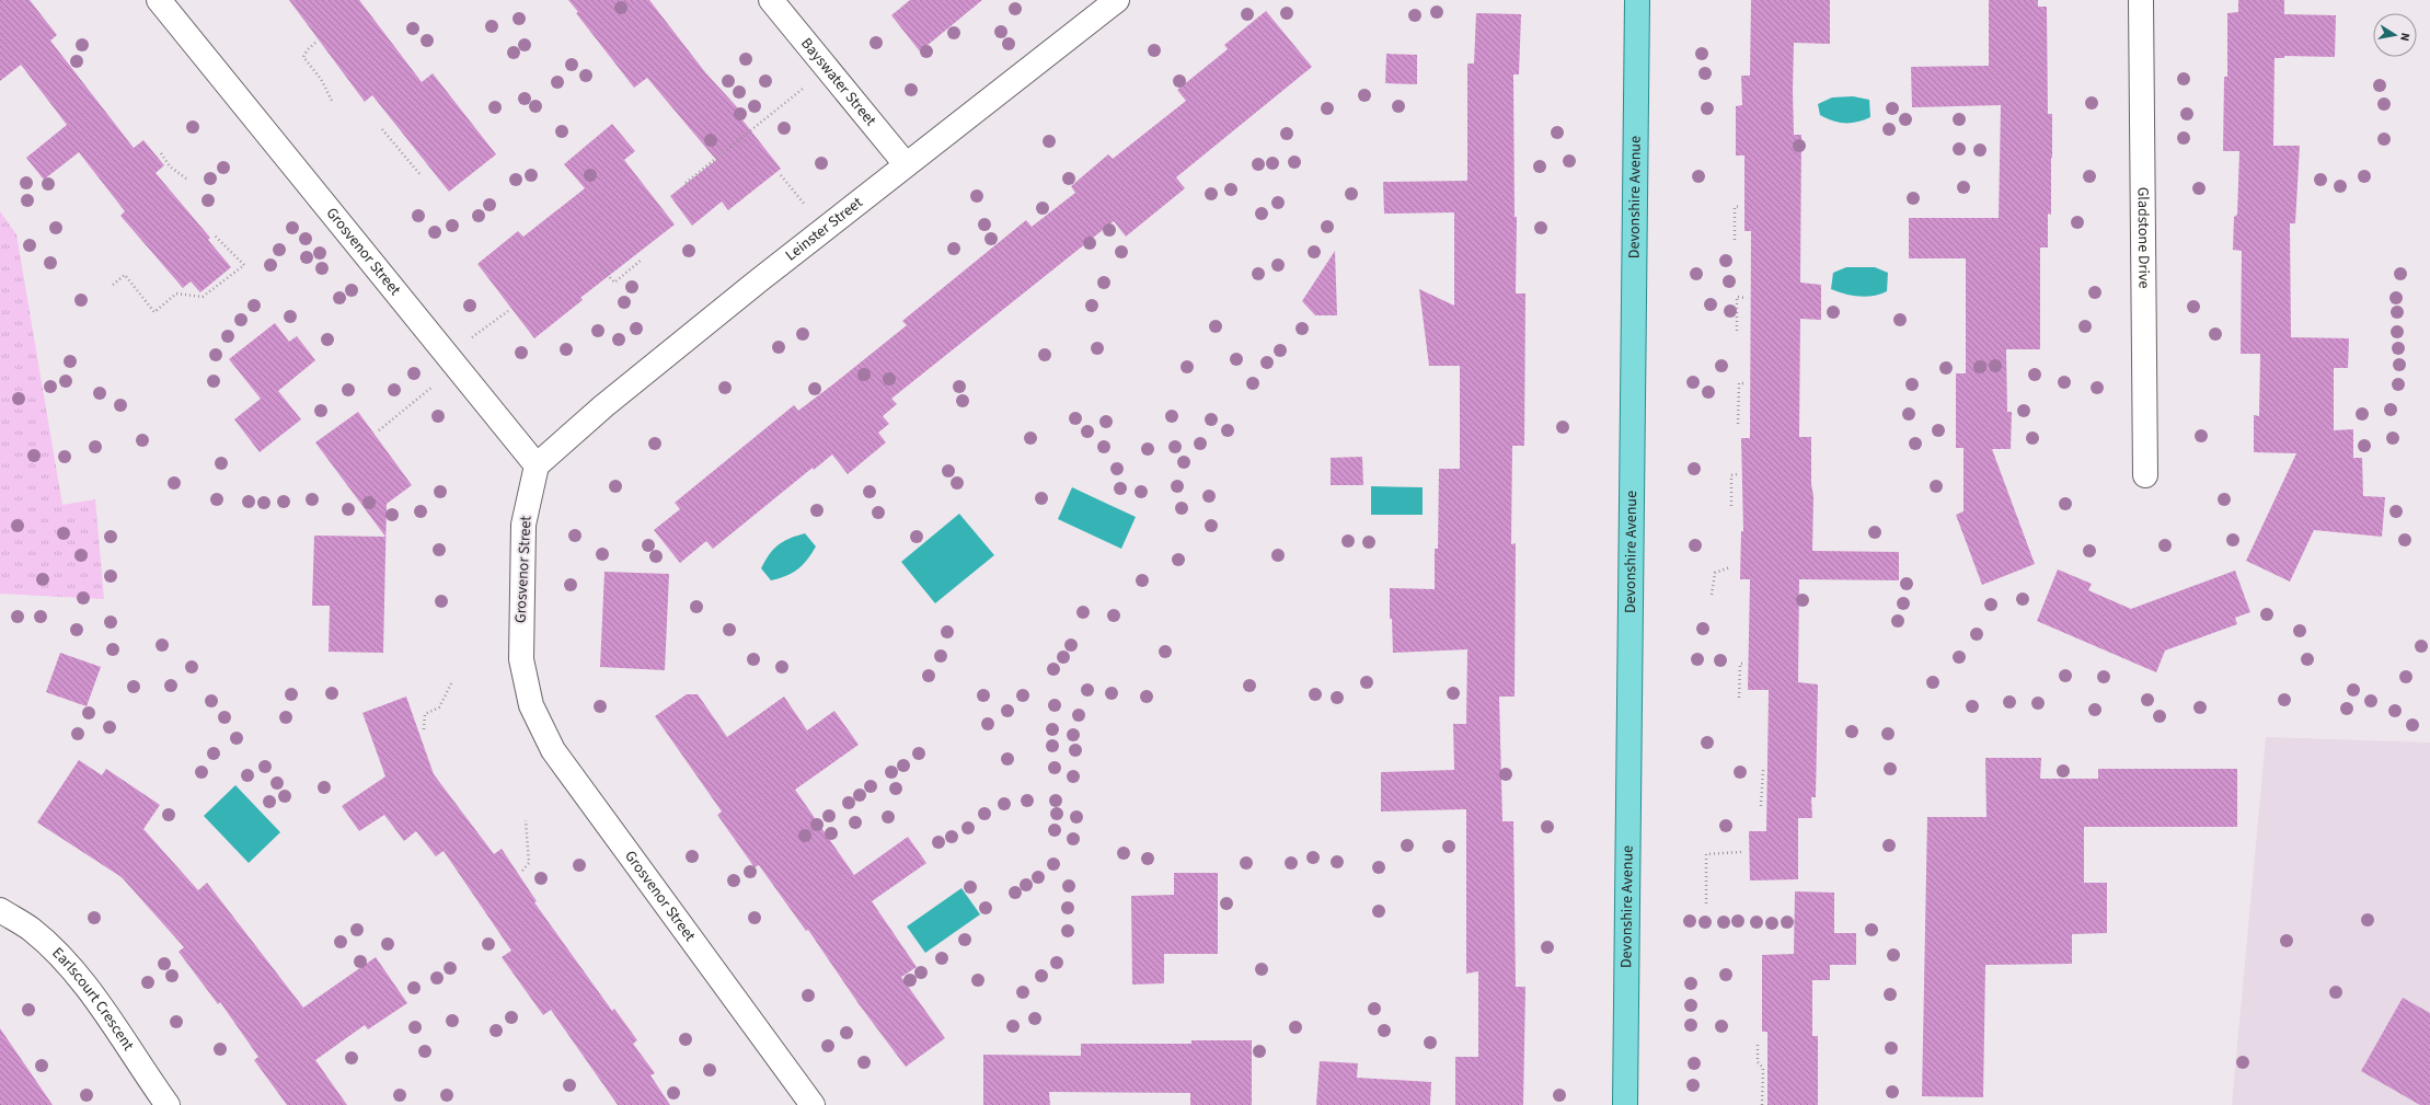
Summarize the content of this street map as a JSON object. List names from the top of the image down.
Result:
{
  "streets": {
    "main road": ["Devonshire Avenue"],
    "street": [
      "Bayswater Street",
      "Leinster Street",
      "Gladstone Drive",
      "Grosvenor Street",
      "Earlscourt Crescent"
    ]
  },
  "crossings": [
    ["Bayswater Street", "Leinster Street"],
    ["Leinster Street", "Grosvenor Street"]
  ],
  "north": "right"
}
